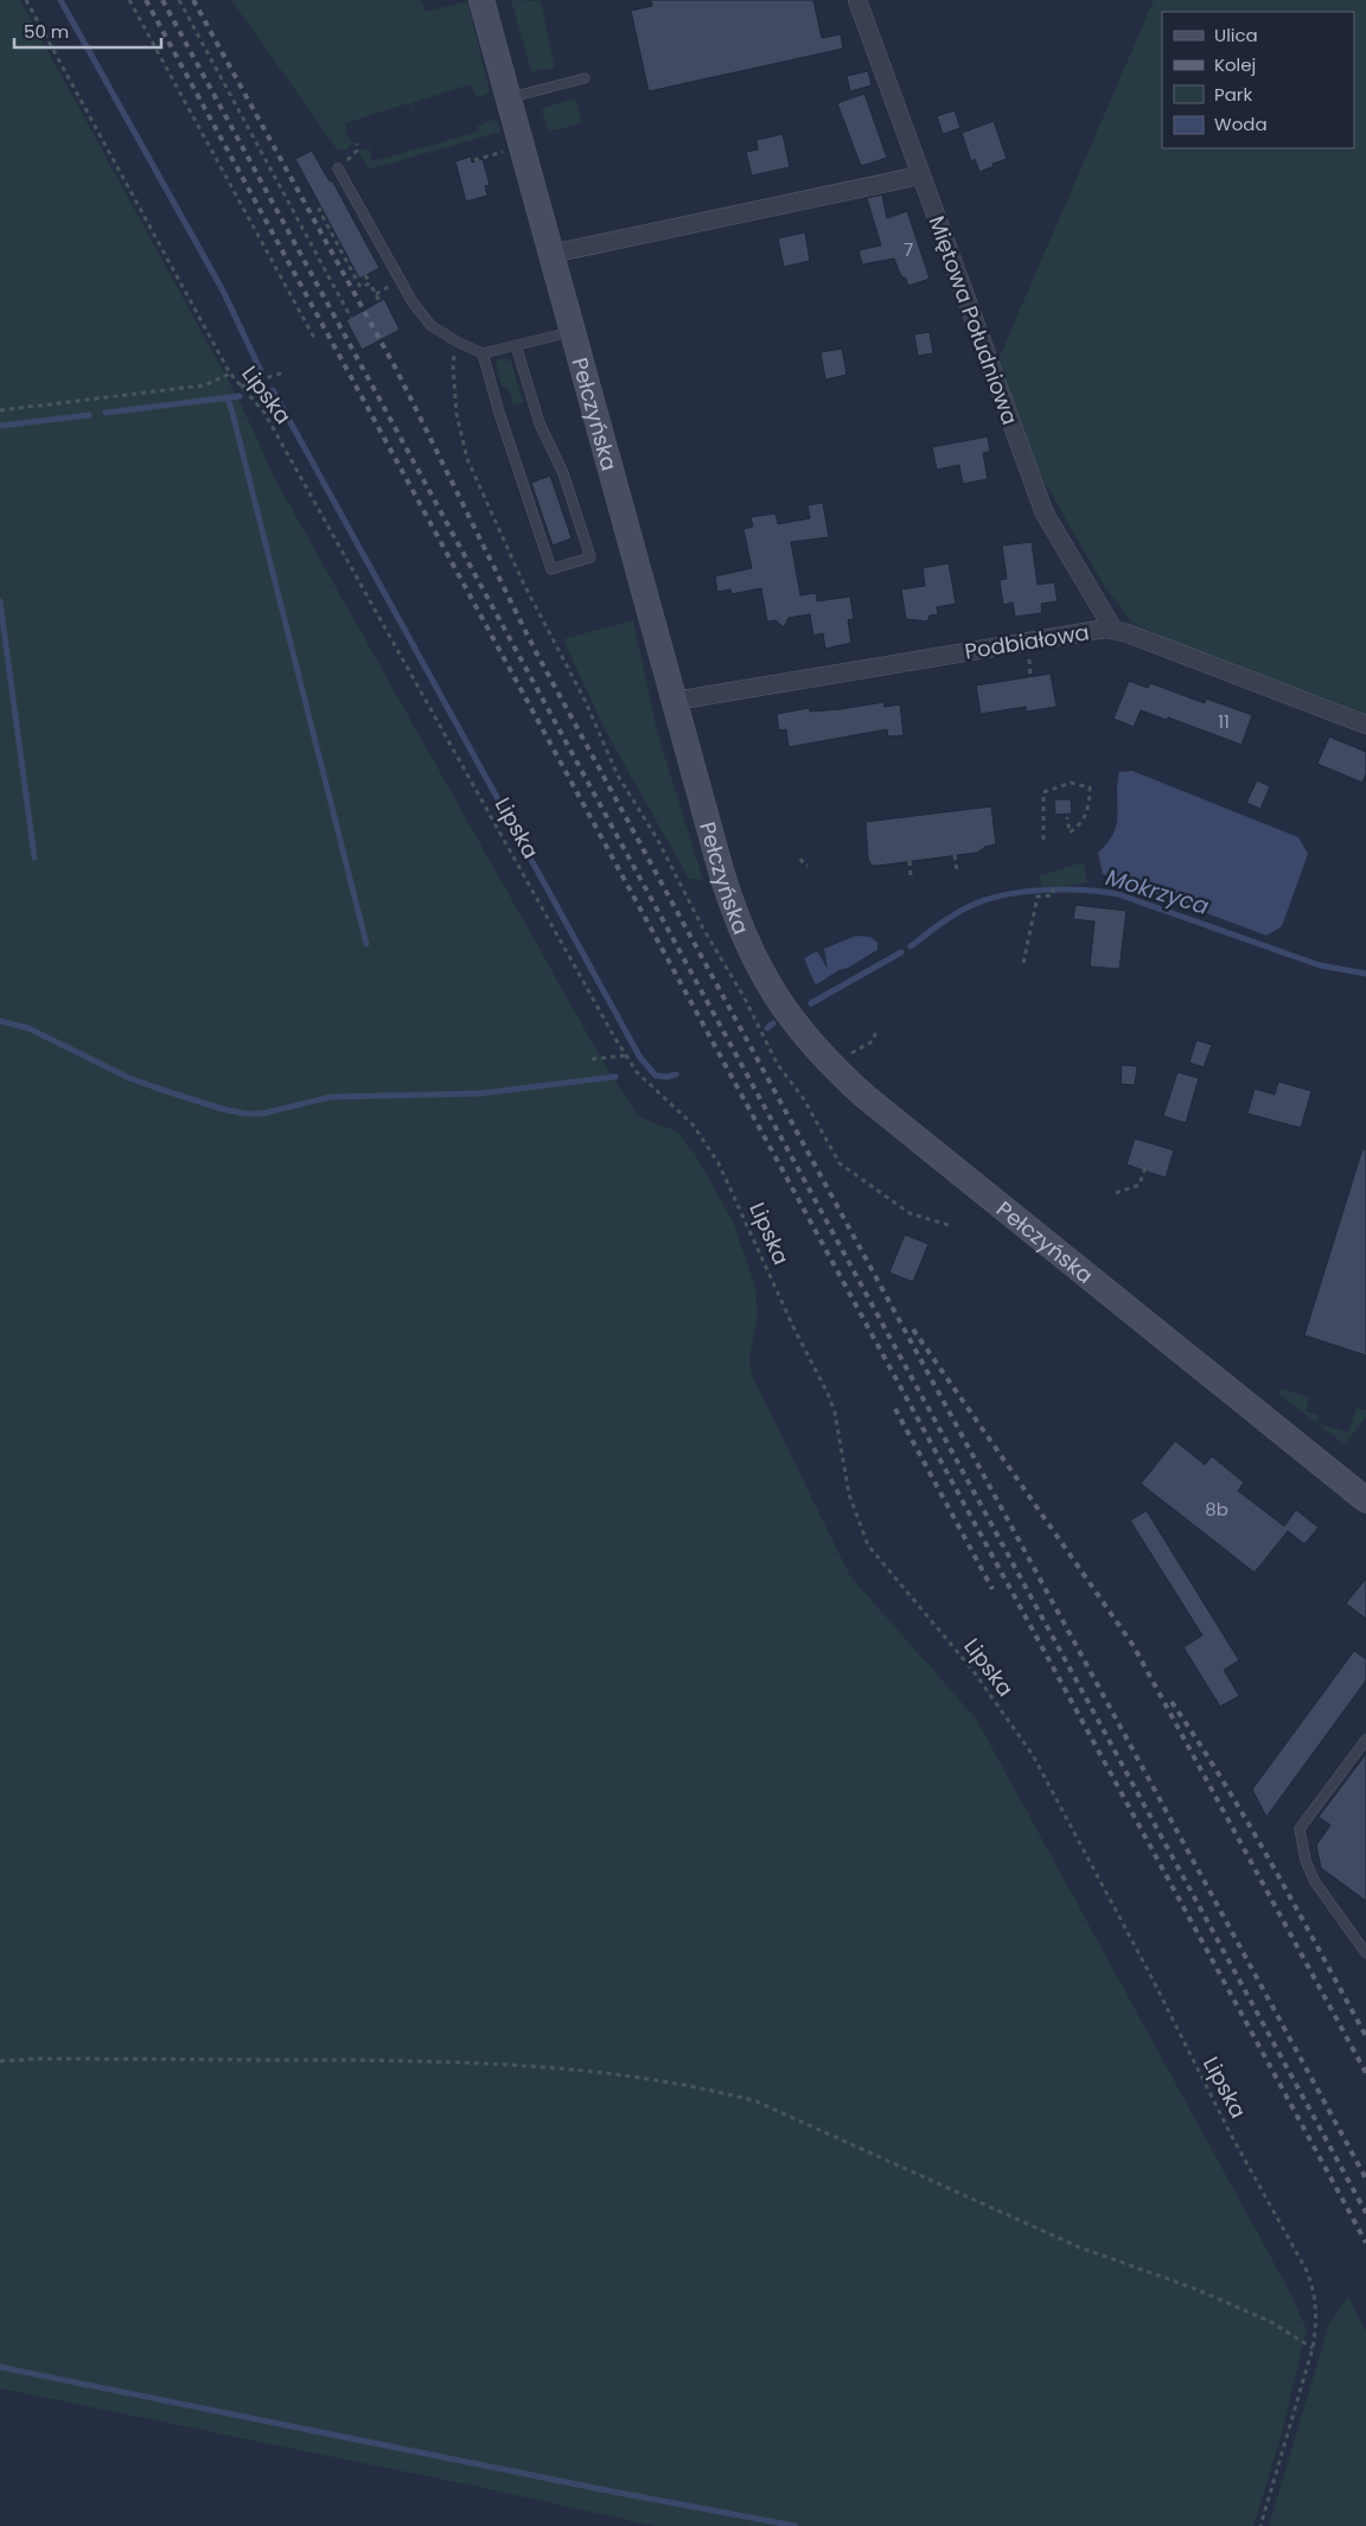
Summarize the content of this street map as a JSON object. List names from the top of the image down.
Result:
{
  "streets": {
    "main road": ["Pełczyńska"],
    "street": ["Miętowa Południowa", "Podbiałowa"],
    "path": ["Lipska"]
  },
  "crossings": [
    ["Miętowa Południowa", "Podbiałowa"],
    ["Pełczyńska", "Podbiałowa"]
  ],
  "water": ["Mokrzyca"],
  "house_numbers": ["7", "11", "8b"],
  "legend": [
    "Ulica",
    "Kolej",
    "Park",
    "Woda"
  ],
  "scale_bar": "50 m"
}
